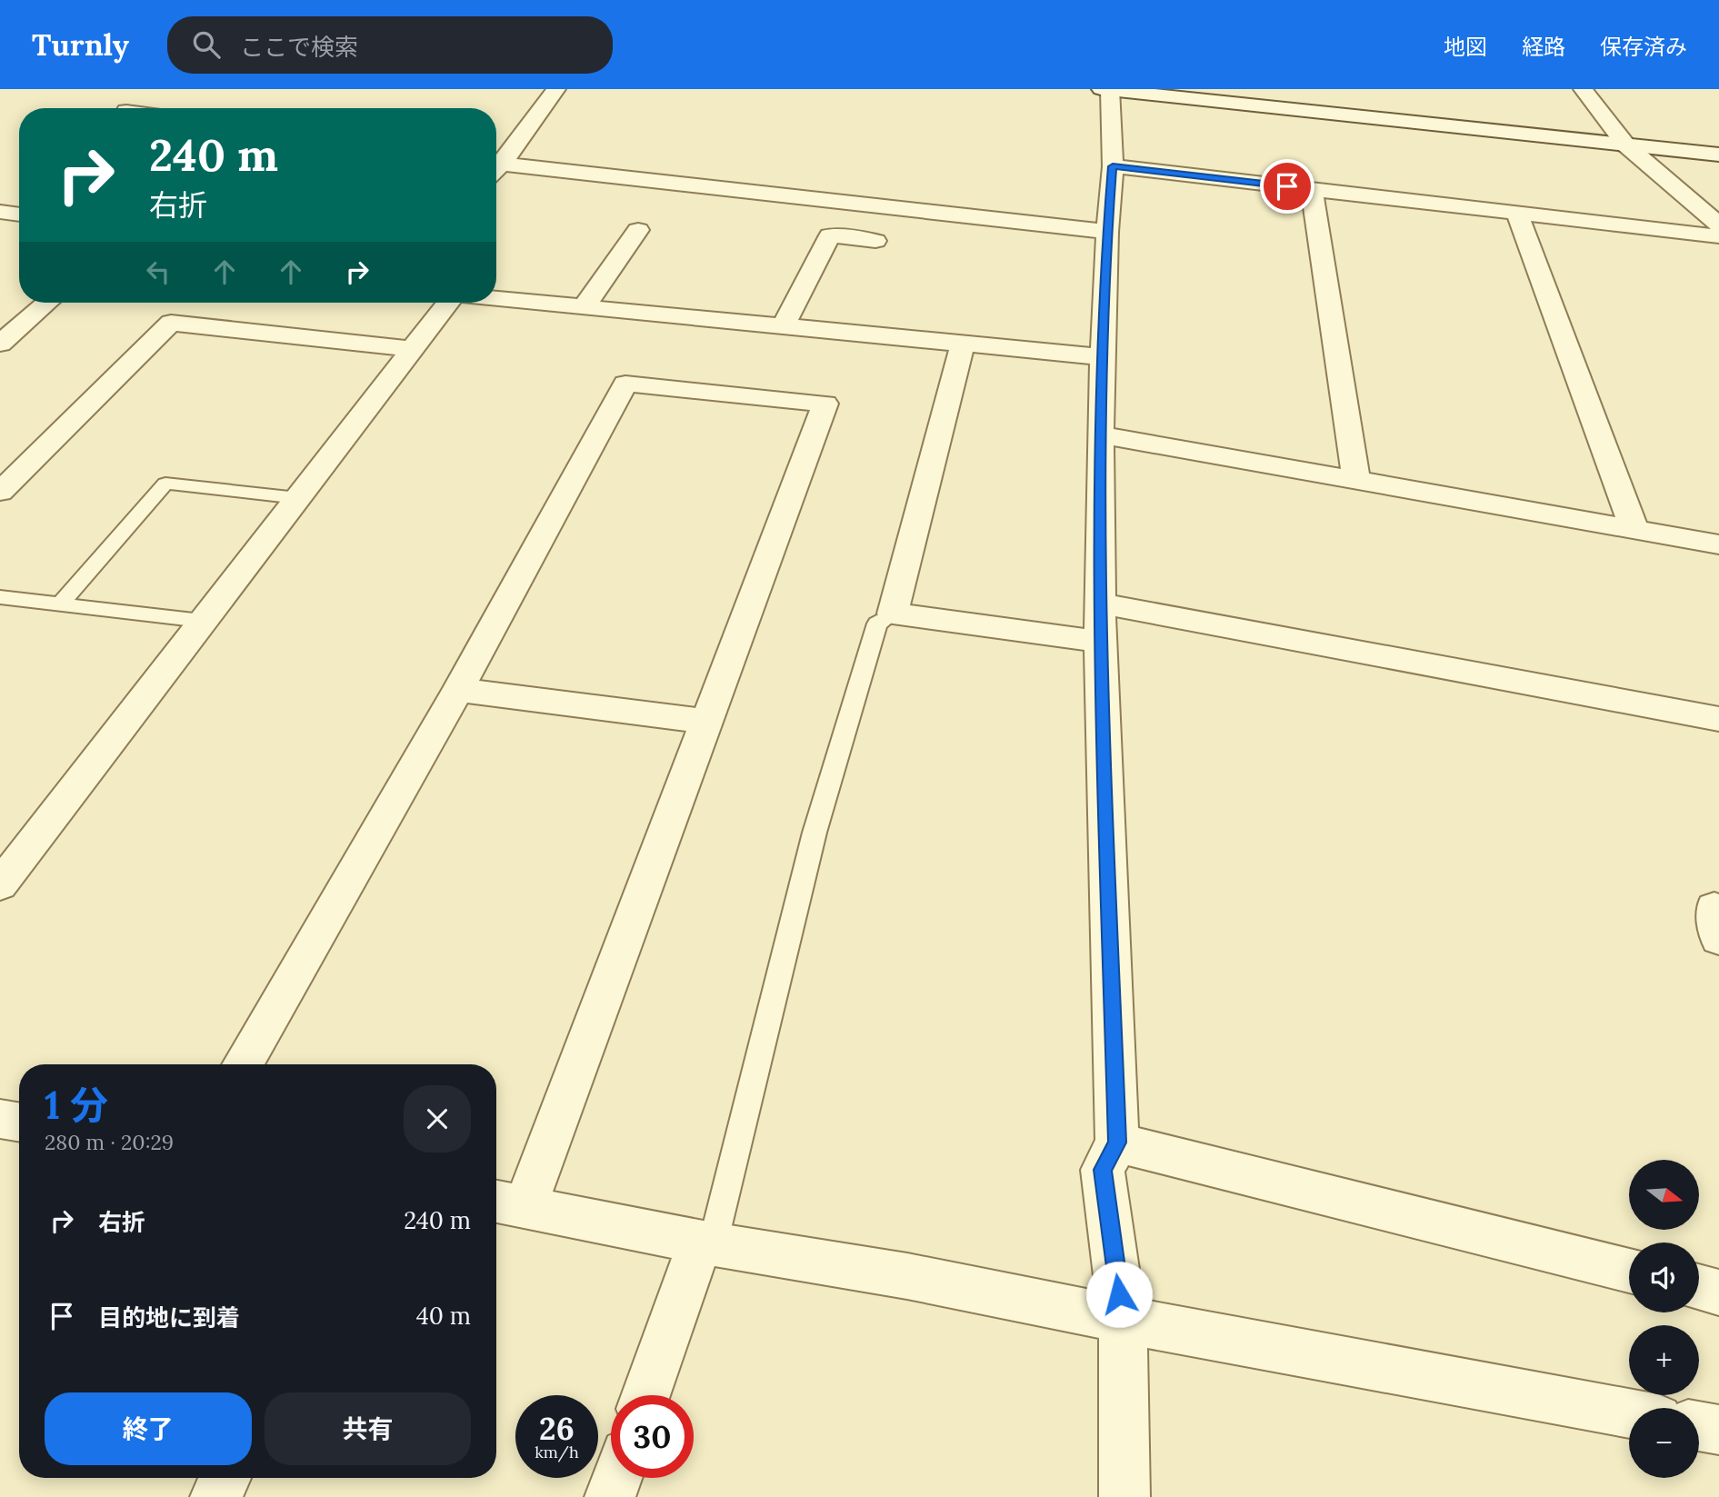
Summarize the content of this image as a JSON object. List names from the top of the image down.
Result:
{
  "north": "right",
  "page": {
    "header": "Turnly",
    "search": "ここで検索",
    "nav": ["地図", "経路", "保存済み"],
    "turn": ["240 m", "右折"],
    "heading": ["1 分", "280 m · 20:29"],
    "map_buttons": ["+", "−"],
    "list": [
      {
        "name": "右折",
        "value": "240 m"
      },
      {
        "name": "目的地に到着",
        "value": "40 m"
      }
    ],
    "buttons": ["終了", "共有"],
    "speed": "26 km/h",
    "limit": "30"
  }
}
